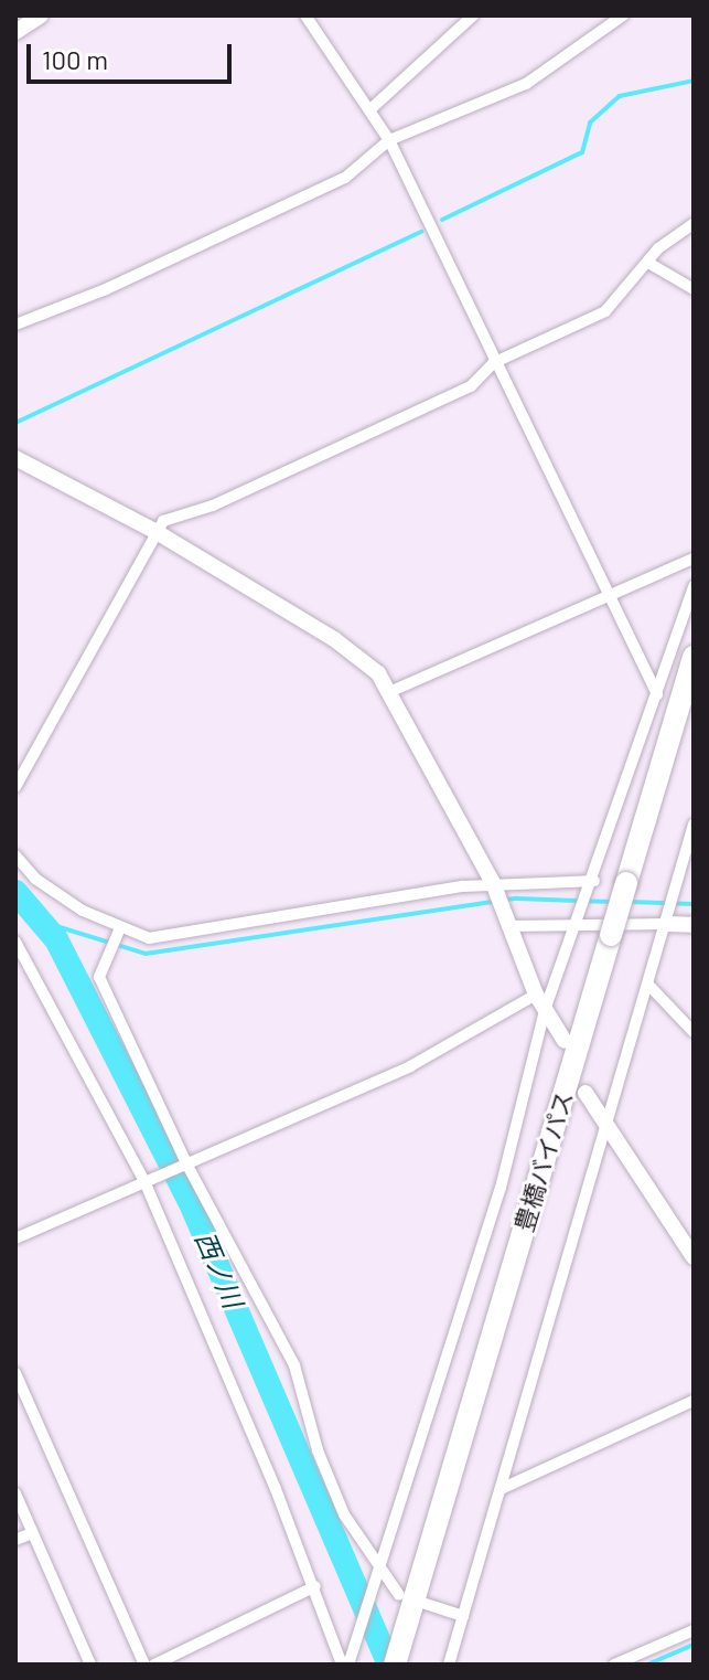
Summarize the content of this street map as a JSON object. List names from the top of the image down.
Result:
{
  "streets": {
    "highway": ["豊橋バイパス"]
  },
  "water": ["西ノ川"],
  "scale_bar": "100 m"
}
